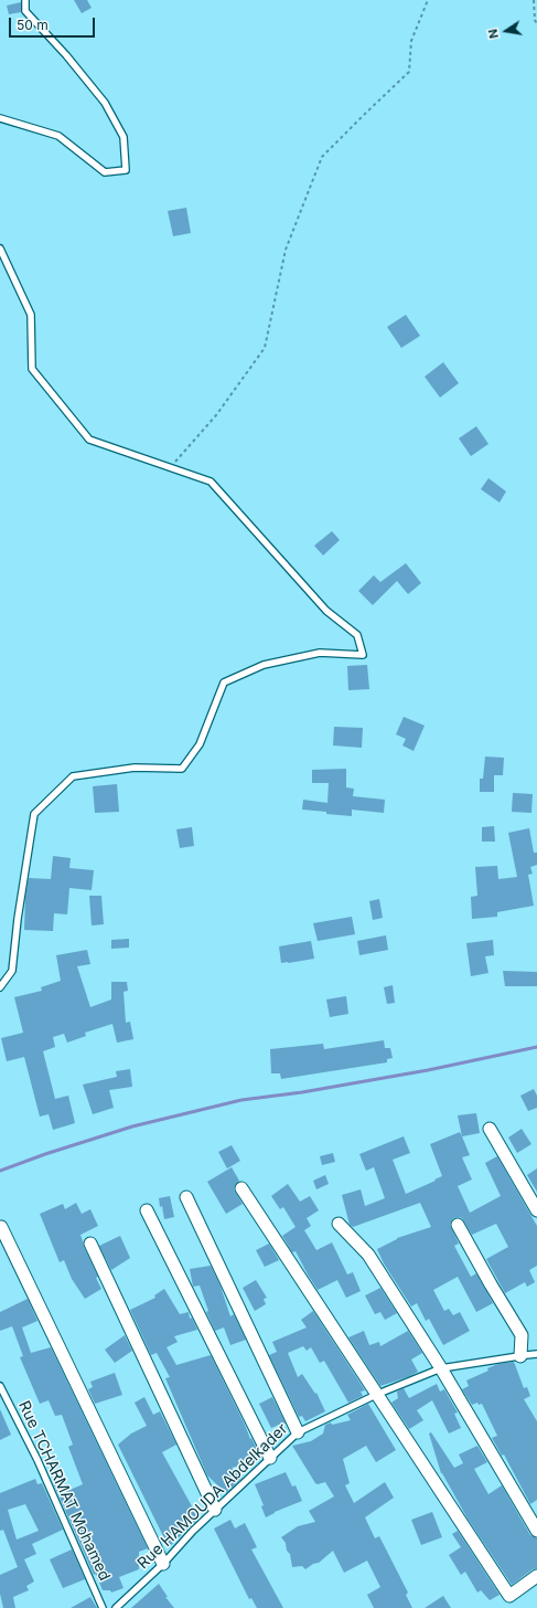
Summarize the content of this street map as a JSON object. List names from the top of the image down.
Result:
{
  "streets": {
    "lane": ["Rue TCHARMAT Mohamed", "Rue HAMOUDA Abdelkader"]
  },
  "scale_bar": "50 m",
  "north": "left"
}
